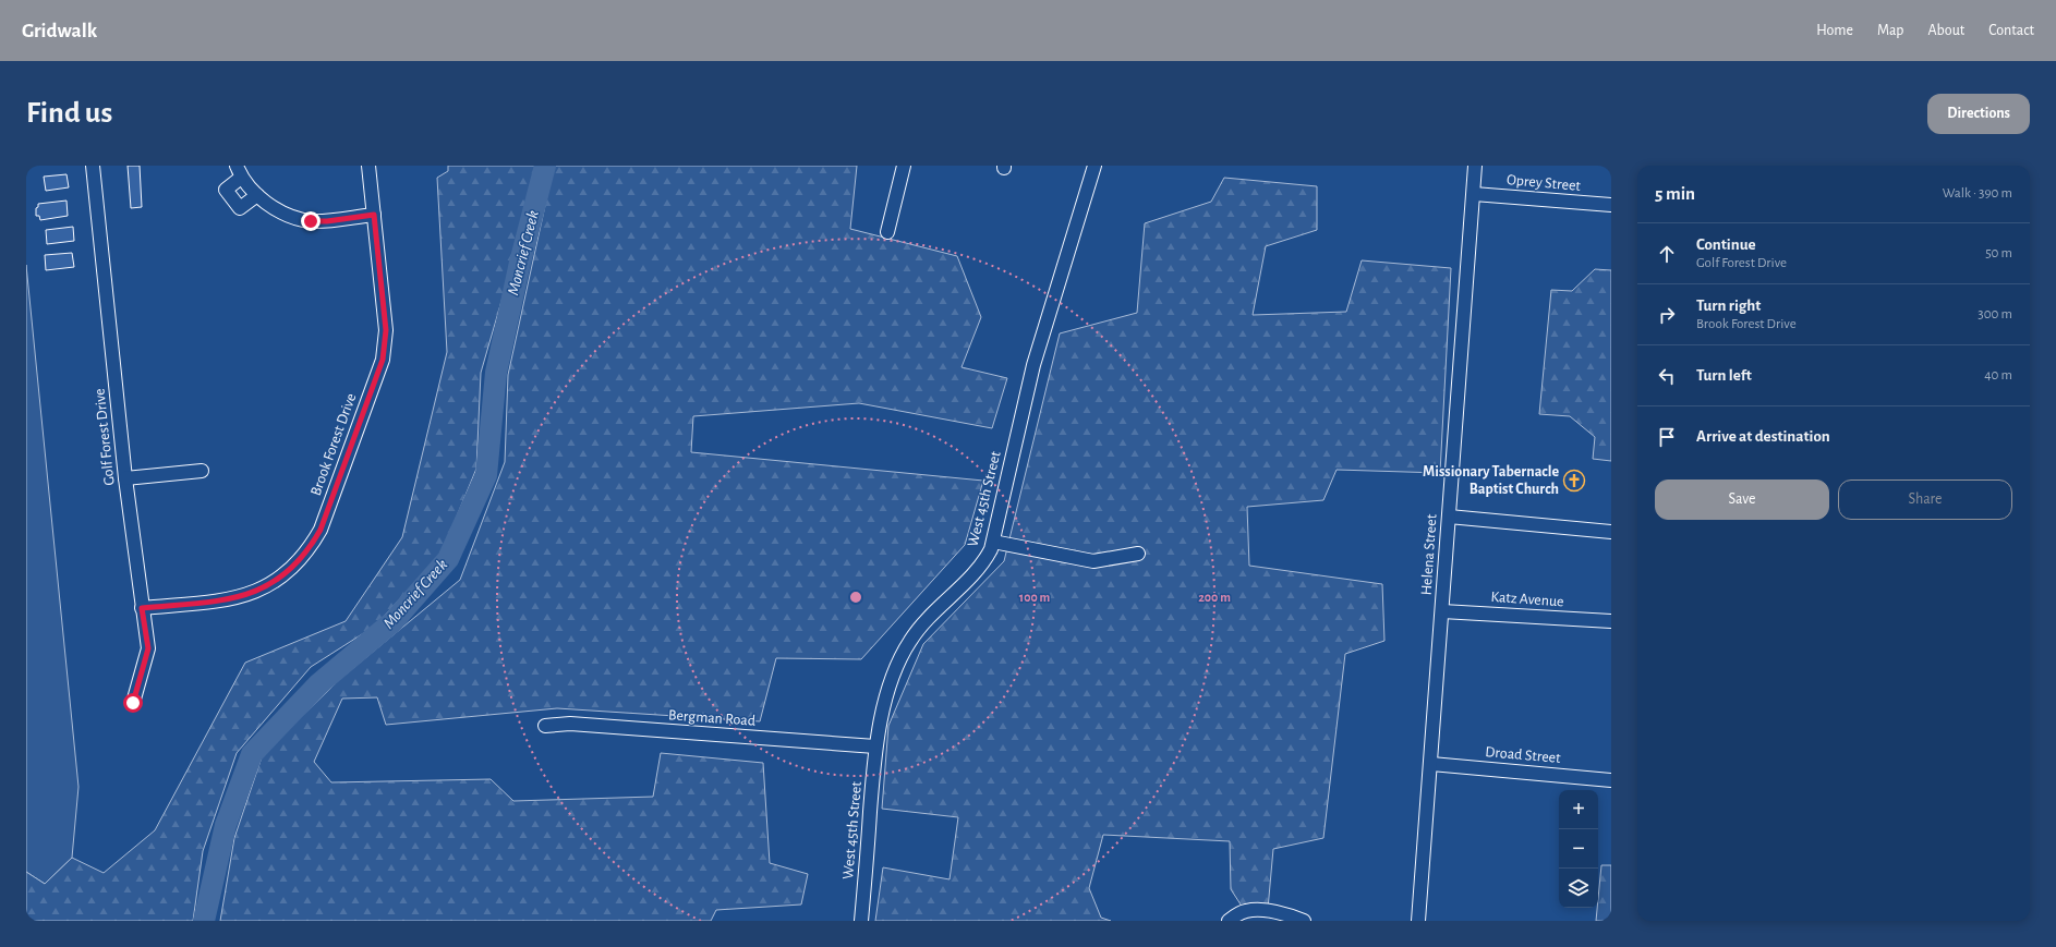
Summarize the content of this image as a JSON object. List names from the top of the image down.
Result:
{
  "streets": {
    "street": [
      "Oprey Street",
      "Golf Forest Drive",
      "Brook Forest Drive",
      "West 45th Street",
      "Helena Street",
      "Katz Avenue",
      "Bergman Road",
      "Droad Street"
    ]
  },
  "crossings": [
    ["Oprey Street", "Helena Street"],
    ["Golf Forest Drive", "Brook Forest Drive"],
    ["West 45th Street", "Bergman Road"],
    ["Helena Street", "Katz Avenue"],
    ["Helena Street", "Droad Street"]
  ],
  "water": ["Moncrief Creek"],
  "places": {
    "church": ["Missionary Tabernacle Baptist Church"]
  },
  "page": {
    "header": "Gridwalk",
    "nav": [
      "Home",
      "Map",
      "About",
      "Contact"
    ],
    "buttons": [
      "Directions",
      ["Save", "Share"]
    ],
    "title": "Find us",
    "heading": ["5 min", "Walk · 390 m"],
    "list": [
      ["Continue", "Golf Forest Drive", "50 m"],
      ["Turn right", "Brook Forest Drive", "300 m"],
      ["Turn left", "40 m"],
      "Arrive at destination"
    ],
    "map_buttons": ["+", "−"]
  },
  "rings": ["100 m", "200 m"]
}
